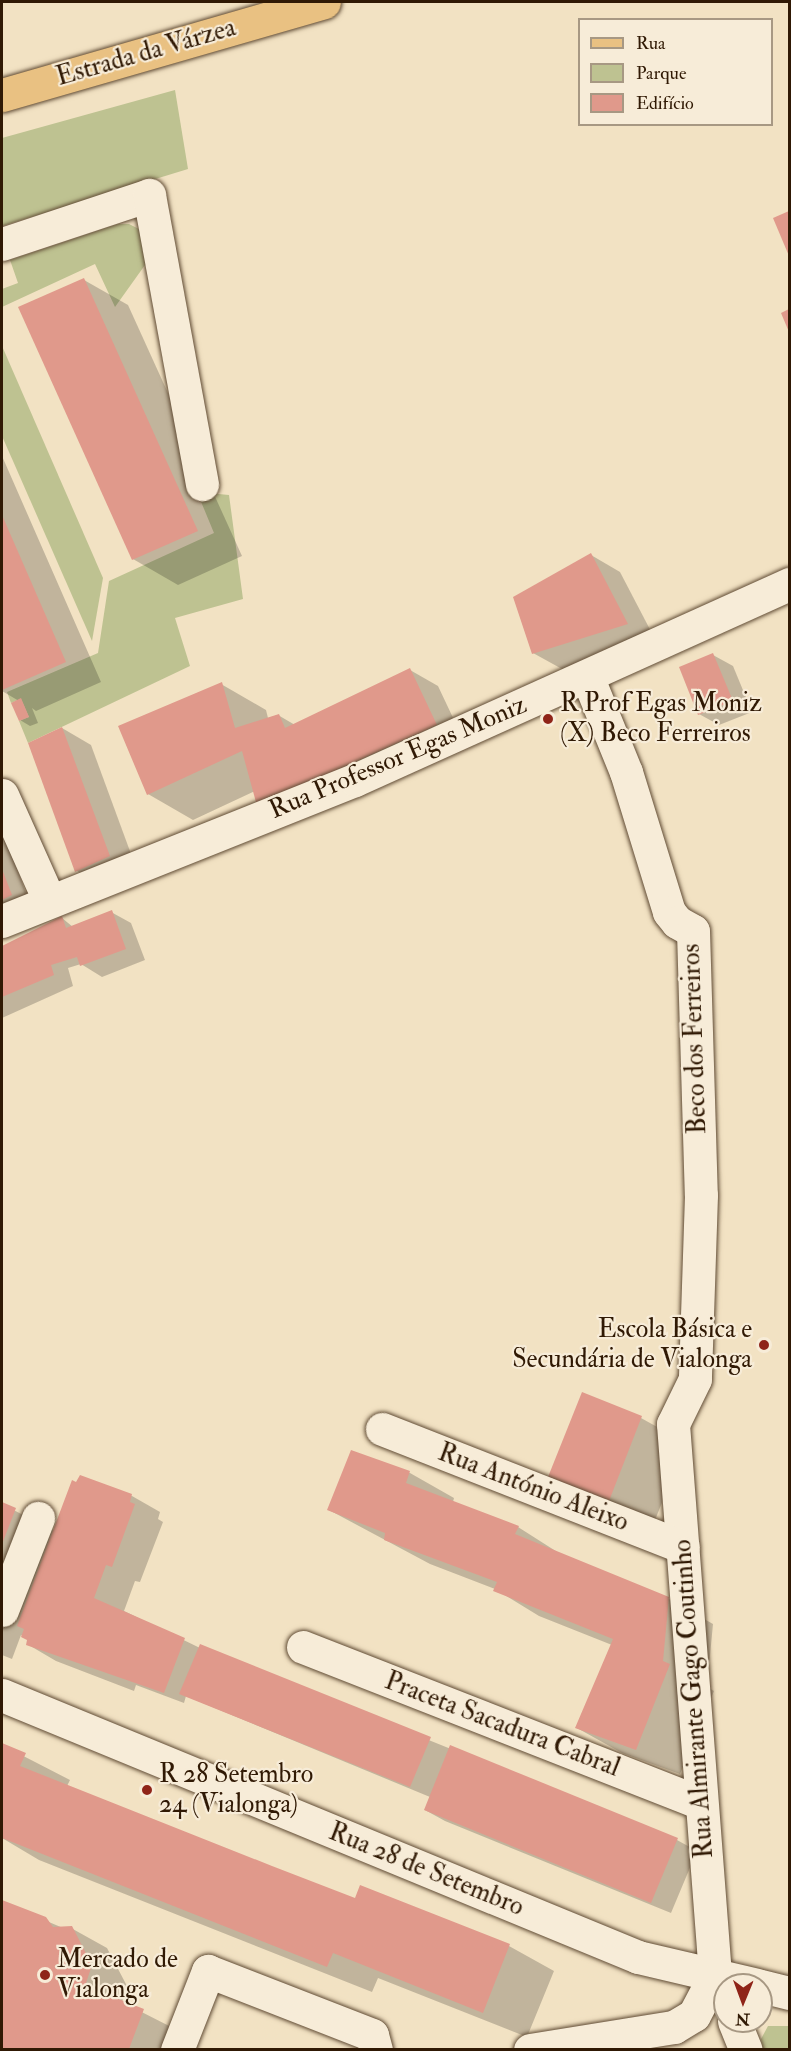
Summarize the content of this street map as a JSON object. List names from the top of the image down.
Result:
{
  "streets": {
    "main road": ["Estrada da Várzea"],
    "street": [
      "Rua Professor Egas Moniz",
      "Beco dos Ferreiros",
      "Rua António Aleixo",
      "Rua Almirante Gago Coutinho",
      "Praceta Sacadura Cabral",
      "Rua 28 de Setembro"
    ]
  },
  "crossings": [
    ["Rua Professor Egas Moniz", "Beco dos Ferreiros"],
    ["Beco dos Ferreiros", "Rua Almirante Gago Coutinho"],
    ["Rua António Aleixo", "Rua Almirante Gago Coutinho"],
    ["Rua Almirante Gago Coutinho", "Praceta Sacadura Cabral"]
  ],
  "places": [
    "R Prof Egas Moniz (X) Beco Ferreiros",
    "Escola Básica e Secundária de Vialonga",
    "R 28 Setembro 24 (Vialonga)",
    "Mercado de Vialonga"
  ],
  "legend": ["Rua", "Parque", "Edifício"],
  "north": "bottom"
}
